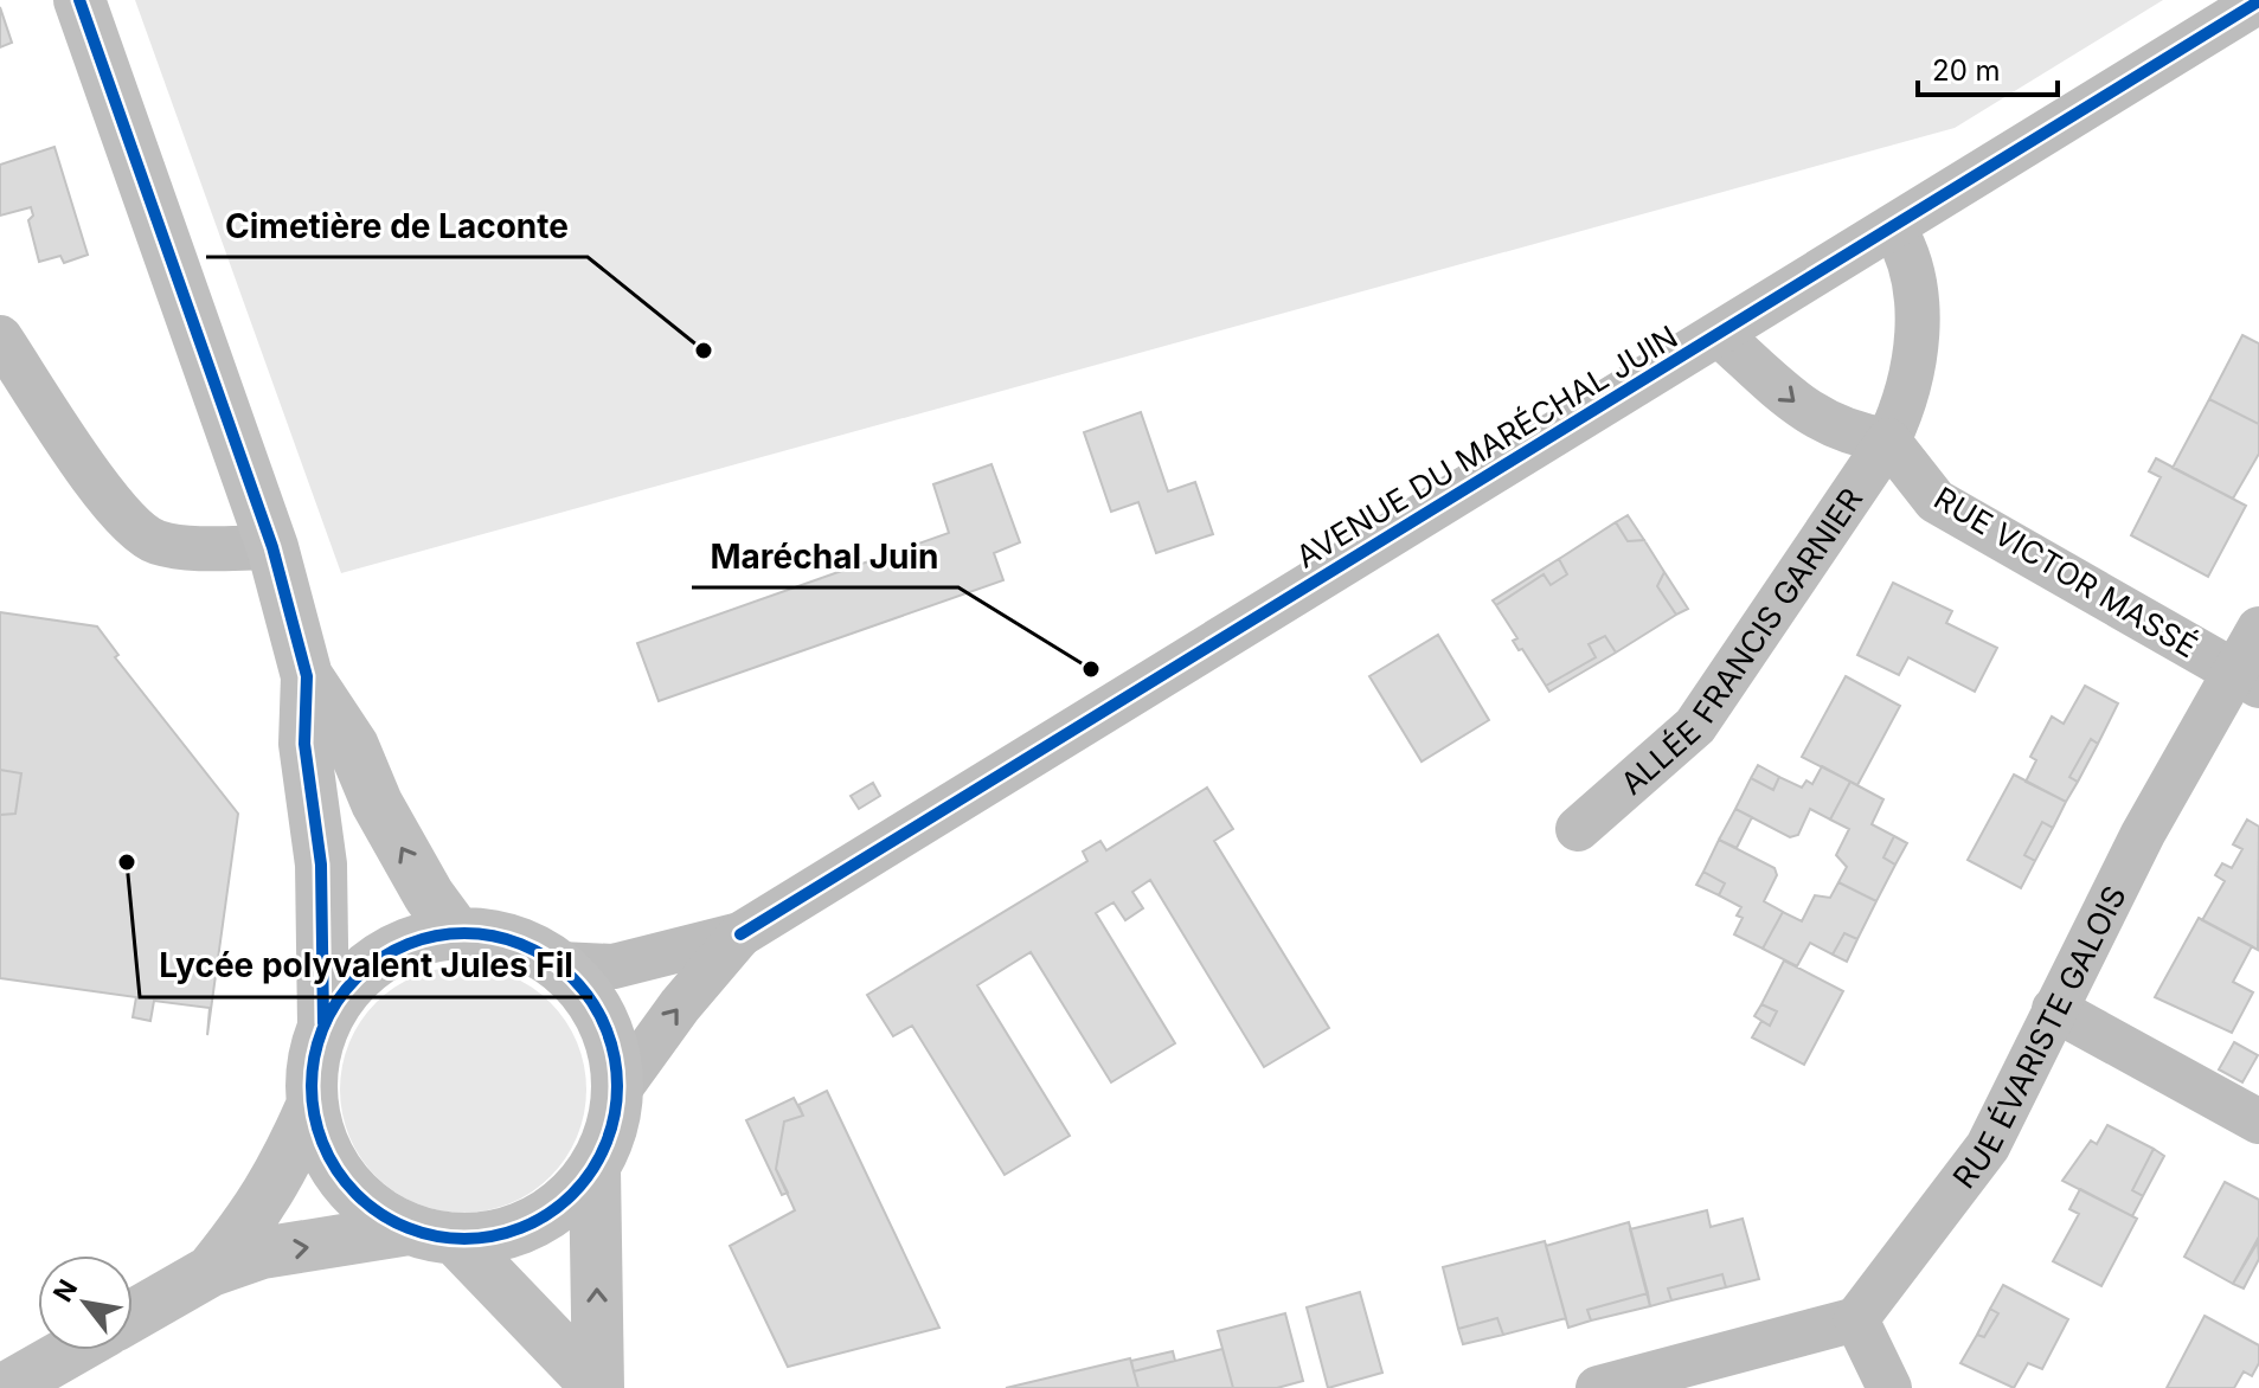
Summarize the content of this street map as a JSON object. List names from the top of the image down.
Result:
{
  "streets": {
    "street": [
      "AVENUE DU MARÉCHAL JUIN",
      "RUE VICTOR MASSÉ",
      "ALLÉE FRANCIS GARNIER",
      "RUE ÉVARISTE GALOIS"
    ]
  },
  "crossings": [
    ["RUE VICTOR MASSÉ", "ALLÉE FRANCIS GARNIER"],
    ["RUE VICTOR MASSÉ", "RUE ÉVARISTE GALOIS"]
  ],
  "places": ["Cimetière de Laconte", "Maréchal Juin", "Lycée polyvalent Jules Fil"],
  "scale_bar": "20 m",
  "north": "top left"
}
